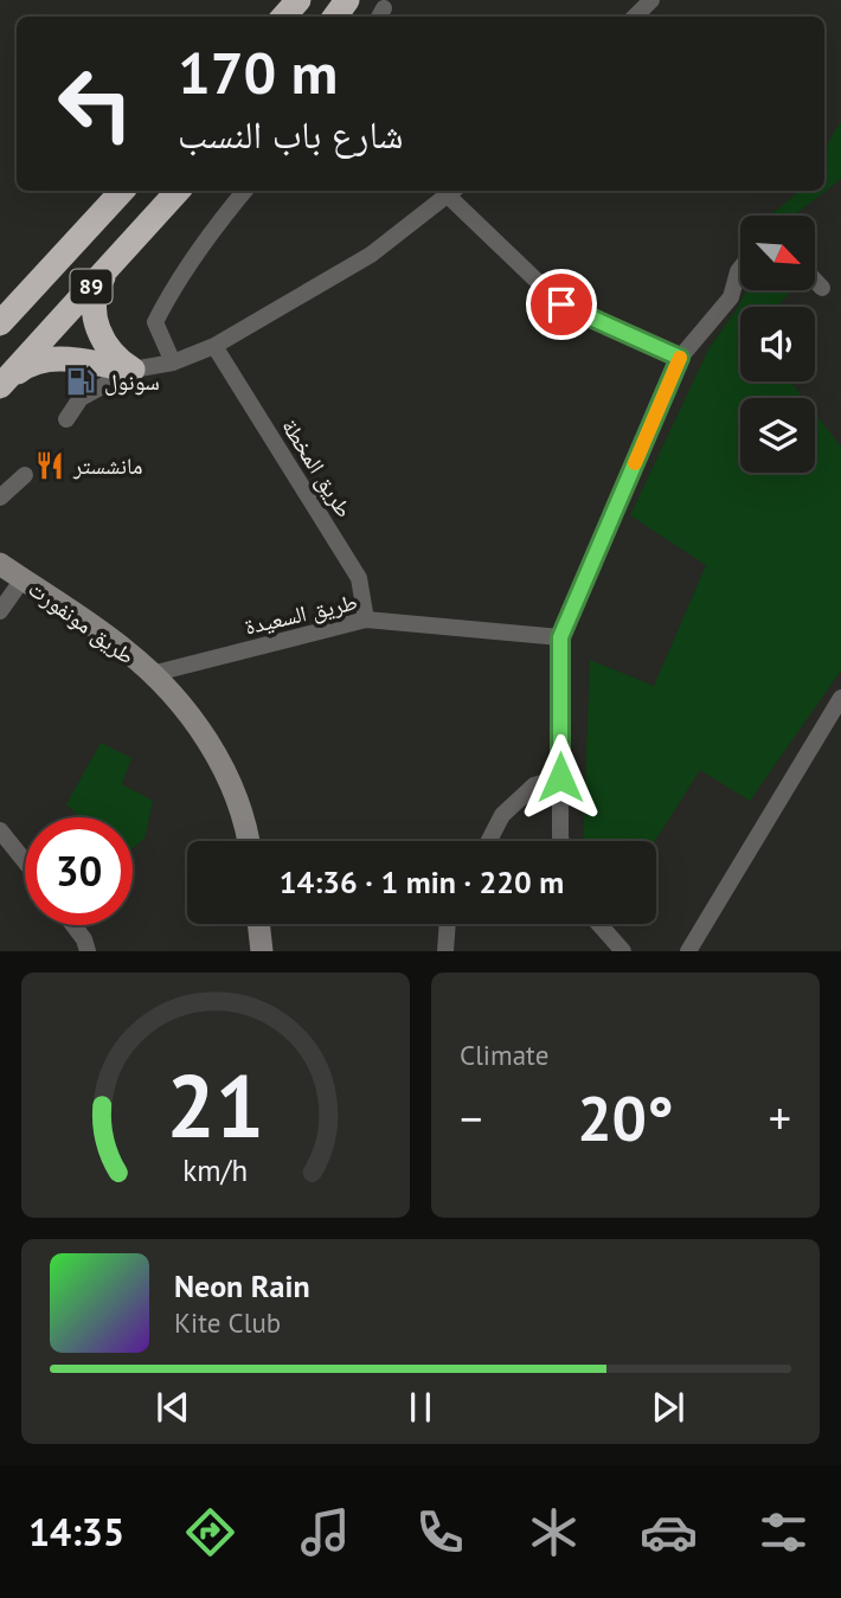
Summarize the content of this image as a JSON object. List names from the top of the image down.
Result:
{
  "streets": {
    "highway": ["89"],
    "main road": ["طريق مونفورت"],
    "street": ["طريق المخطة", "طريق السعيدة"]
  },
  "crossings": [
    ["طريق المخطة", "طريق السعيدة"],
    ["طريق السعيدة", "طريق مونفورت"]
  ],
  "places": {
    "fuel station": ["سونول"],
    "restaurant": ["مانشستر"]
  },
  "north": "bottom right",
  "page": {
    "turn": ["170 m", "شارع باب النسب"],
    "limit": "30",
    "trip": "14:36 · 1 min · 220 m",
    "tile": "Climate",
    "heat": ["−", "20°", "+"],
    "song": ["Neon Rain", "Kite Club"],
    "tabs": "14:35",
    "gauge": ["21", "km/h"]
  }
}
